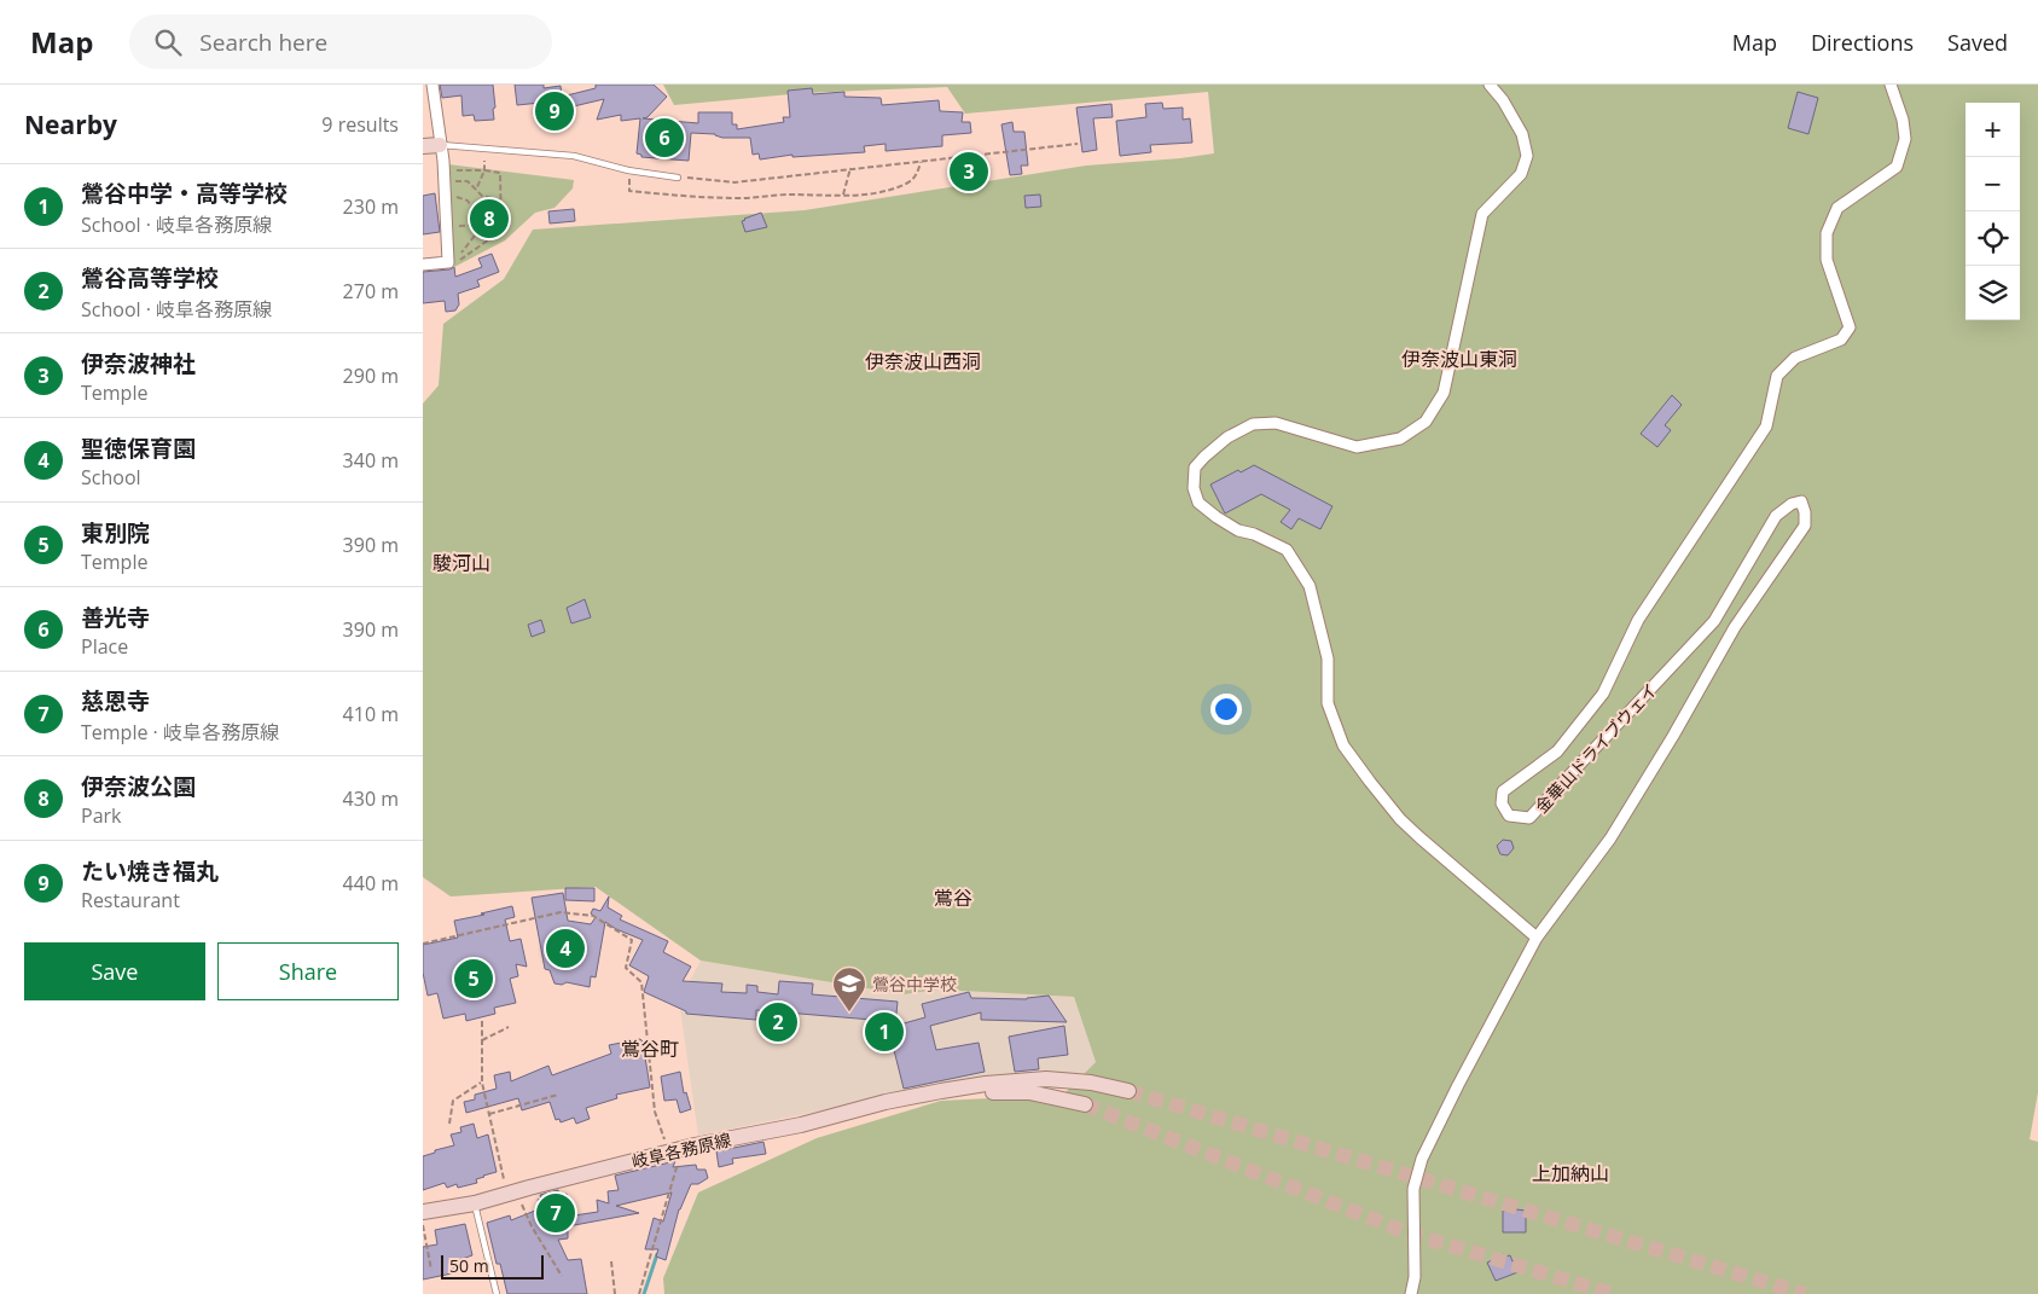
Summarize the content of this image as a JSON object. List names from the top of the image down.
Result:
{
  "streets": {
    "main road": ["岐阜各務原線"],
    "street": ["金華山ドライブウェイ"]
  },
  "districts": [
    "伊奈波山東洞",
    "伊奈波山西洞",
    "駿河山",
    "鴬谷",
    "鴬谷町",
    "上加納山"
  ],
  "places": {
    "school or university": ["鶯谷中学校"]
  },
  "scale_bar": "50 m",
  "page": {
    "header": "Map",
    "search": "Search here",
    "nav": ["Map", "Directions", "Saved"],
    "heading": ["Nearby", "9 results"],
    "pins": [
      "9",
      "6",
      "3",
      "8",
      "4",
      "5",
      "2",
      "1",
      "7"
    ],
    "map_buttons": ["+", "−"],
    "list": [
      {
        "mark": "1",
        "name": "鶯谷中学・高等学校",
        "note": "School · 岐阜各務原線",
        "value": "230 m"
      },
      {
        "mark": "2",
        "name": "鶯谷高等学校",
        "note": "School · 岐阜各務原線",
        "value": "270 m"
      },
      {
        "mark": "3",
        "name": "伊奈波神社",
        "note": "Temple",
        "value": "290 m"
      },
      {
        "mark": "4",
        "name": "聖徳保育園",
        "note": "School",
        "value": "340 m"
      },
      {
        "mark": "5",
        "name": "東別院",
        "note": "Temple",
        "value": "390 m"
      },
      {
        "mark": "6",
        "name": "善光寺",
        "note": "Place",
        "value": "390 m"
      },
      {
        "mark": "7",
        "name": "慈恩寺",
        "note": "Temple · 岐阜各務原線",
        "value": "410 m"
      },
      {
        "mark": "8",
        "name": "伊奈波公園",
        "note": "Park",
        "value": "430 m"
      },
      {
        "mark": "9",
        "name": "たい焼き福丸",
        "note": "Restaurant",
        "value": "440 m"
      }
    ],
    "buttons": ["Save", "Share"],
    "scale": "50 m"
  }
}
